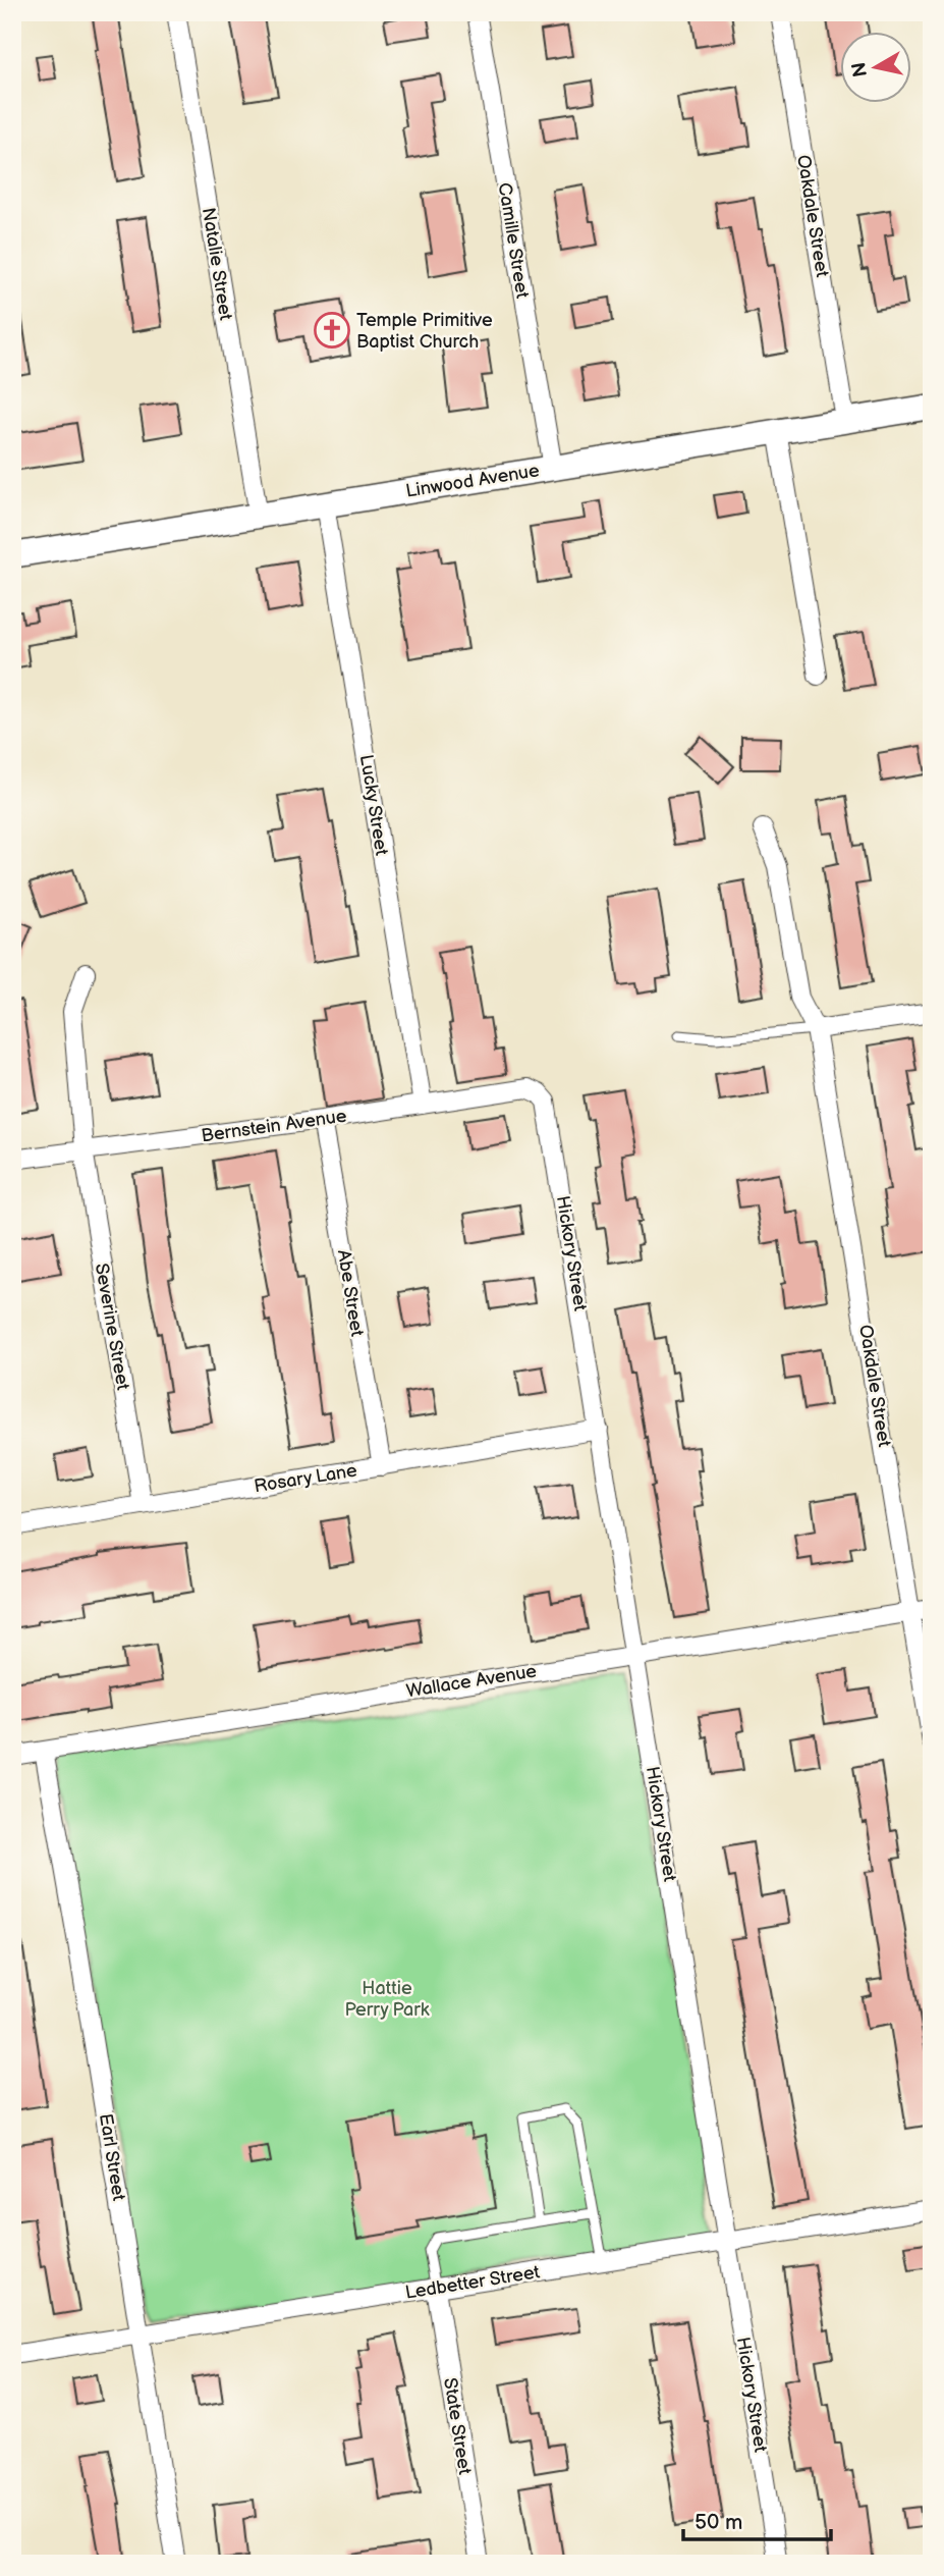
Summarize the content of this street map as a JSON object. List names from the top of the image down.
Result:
{
  "streets": {
    "main road": ["Linwood Avenue"],
    "street": [
      "Oakdale Street",
      "Camille Street",
      "Natalie Street",
      "Lucky Street",
      "Bernstein Avenue",
      "Hickory Street",
      "Abe Street",
      "Severine Street",
      "Rosary Lane",
      "Wallace Avenue",
      "Earl Street",
      "Ledbetter Street",
      "State Street"
    ]
  },
  "crossings": [
    ["Oakdale Street", "Linwood Avenue"],
    ["Oakdale Street", "Wallace Avenue"],
    ["Camille Street", "Linwood Avenue"],
    ["Natalie Street", "Linwood Avenue"],
    ["Linwood Avenue", "Lucky Street"],
    ["Lucky Street", "Bernstein Avenue"],
    ["Bernstein Avenue", "Hickory Street"],
    ["Bernstein Avenue", "Abe Street"],
    ["Bernstein Avenue", "Severine Street"],
    ["Hickory Street", "Rosary Lane"],
    ["Hickory Street", "Wallace Avenue"],
    ["Hickory Street", "Ledbetter Street"],
    ["Abe Street", "Rosary Lane"],
    ["Severine Street", "Rosary Lane"],
    ["Wallace Avenue", "Earl Street"],
    ["Earl Street", "Ledbetter Street"],
    ["Ledbetter Street", "State Street"]
  ],
  "parks": ["Hattie Perry Park"],
  "places": {
    "church": ["Temple Primitive Baptist Church"]
  },
  "scale_bar": "50 m",
  "north": "left"
}
